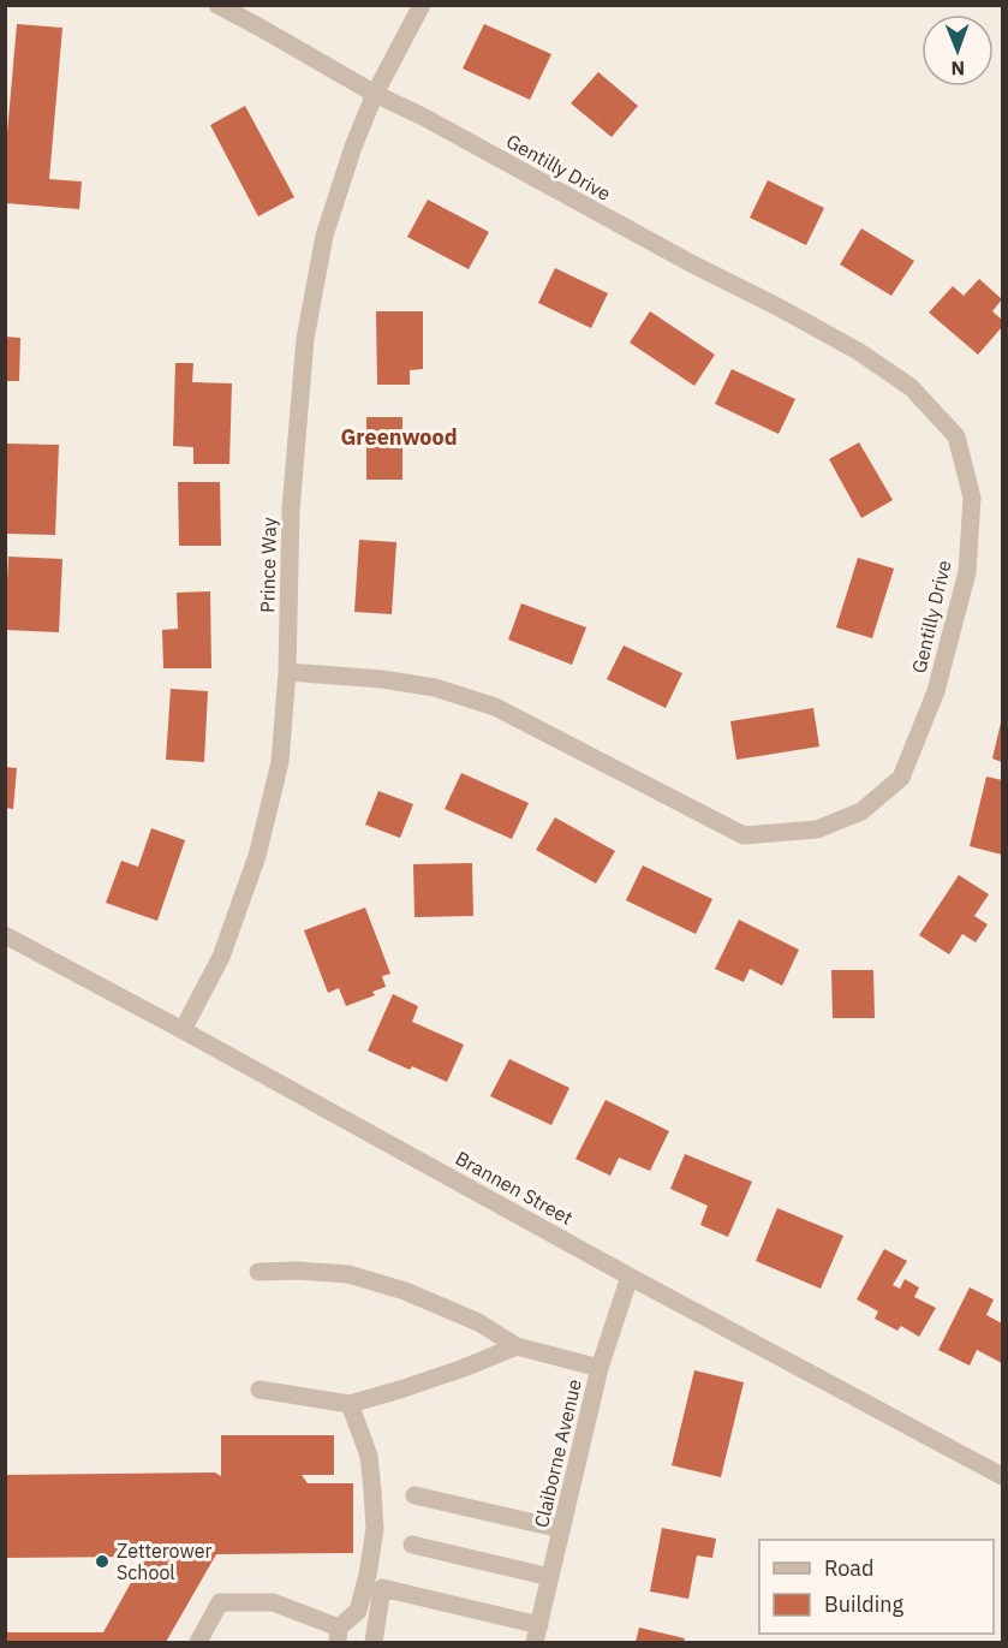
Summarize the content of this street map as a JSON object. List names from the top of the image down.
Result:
{
  "streets": {
    "street": [
      "Gentilly Drive",
      "Prince Way",
      "Brannen Street",
      "Claiborne Avenue"
    ]
  },
  "crossings": [
    ["Gentilly Drive", "Prince Way"],
    ["Prince Way", "Brannen Street"],
    ["Brannen Street", "Claiborne Avenue"]
  ],
  "districts": ["Greenwood"],
  "places": ["Zetterower School"],
  "legend": ["Road", "Building"],
  "north": "bottom"
}
